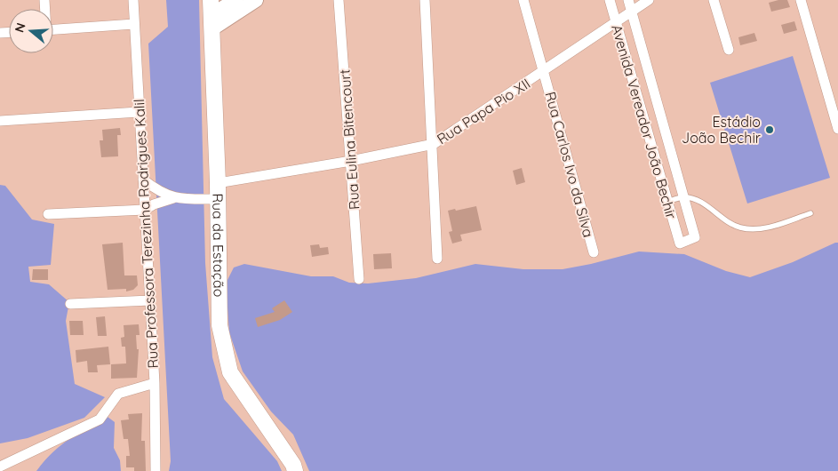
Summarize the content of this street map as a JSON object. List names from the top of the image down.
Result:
{
  "streets": {
    "main road": ["Rua da Estação"],
    "street": [
      "Rua Papa Pio XII",
      "Avenida Vereador João Bechir",
      "Rua Eulina Bitencourt",
      "Rua Carlos Ivo da Silva",
      "Rua Professora Terezinha Rodrigues Kalil"
    ]
  },
  "crossings": [
    ["Rua Papa Pio XII", "Avenida Vereador João Bechir"],
    ["Rua Papa Pio XII", "Rua Eulina Bitencourt"],
    ["Rua Papa Pio XII", "Rua Carlos Ivo da Silva"],
    ["Rua Papa Pio XII", "Rua da Estação"]
  ],
  "places": ["Estádio João Bechir"],
  "north": "left"
}
